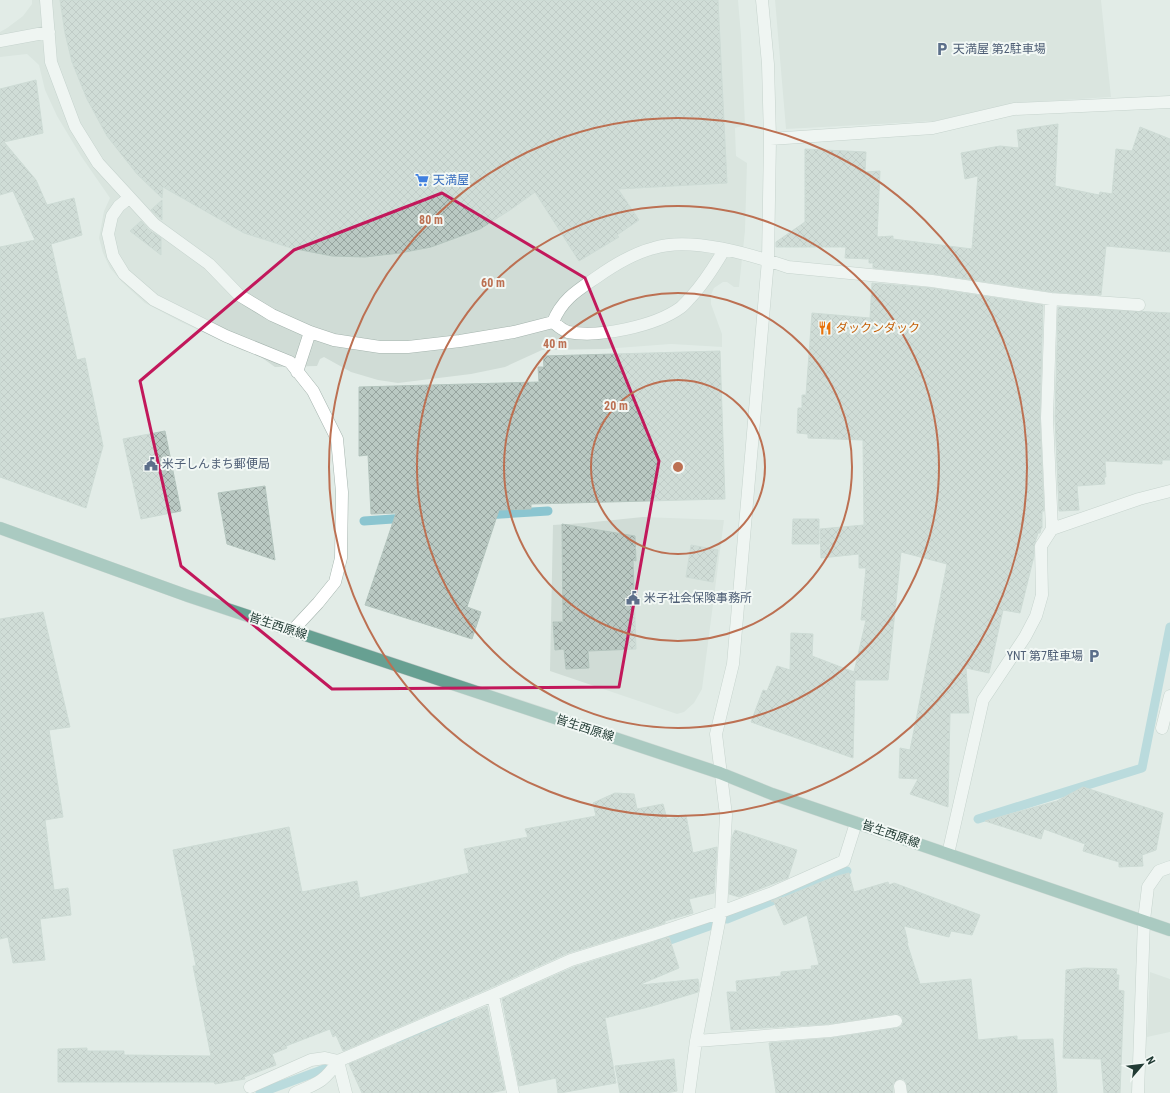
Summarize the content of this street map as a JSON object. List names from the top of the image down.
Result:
{
  "streets": {
    "main road": ["皆生西原線"]
  },
  "places": {
    "parking": ["天満屋 第2駐車場", "YNT 第7駐車場"],
    "supermarket": ["天満屋"],
    "restaurant": ["ダックンダック"],
    "public building": ["米子しんまち郵便局", "米子社会保険事務所"]
  },
  "north": "top right",
  "rings": [
    "80 m",
    "60 m",
    "40 m",
    "20 m"
  ]
}
